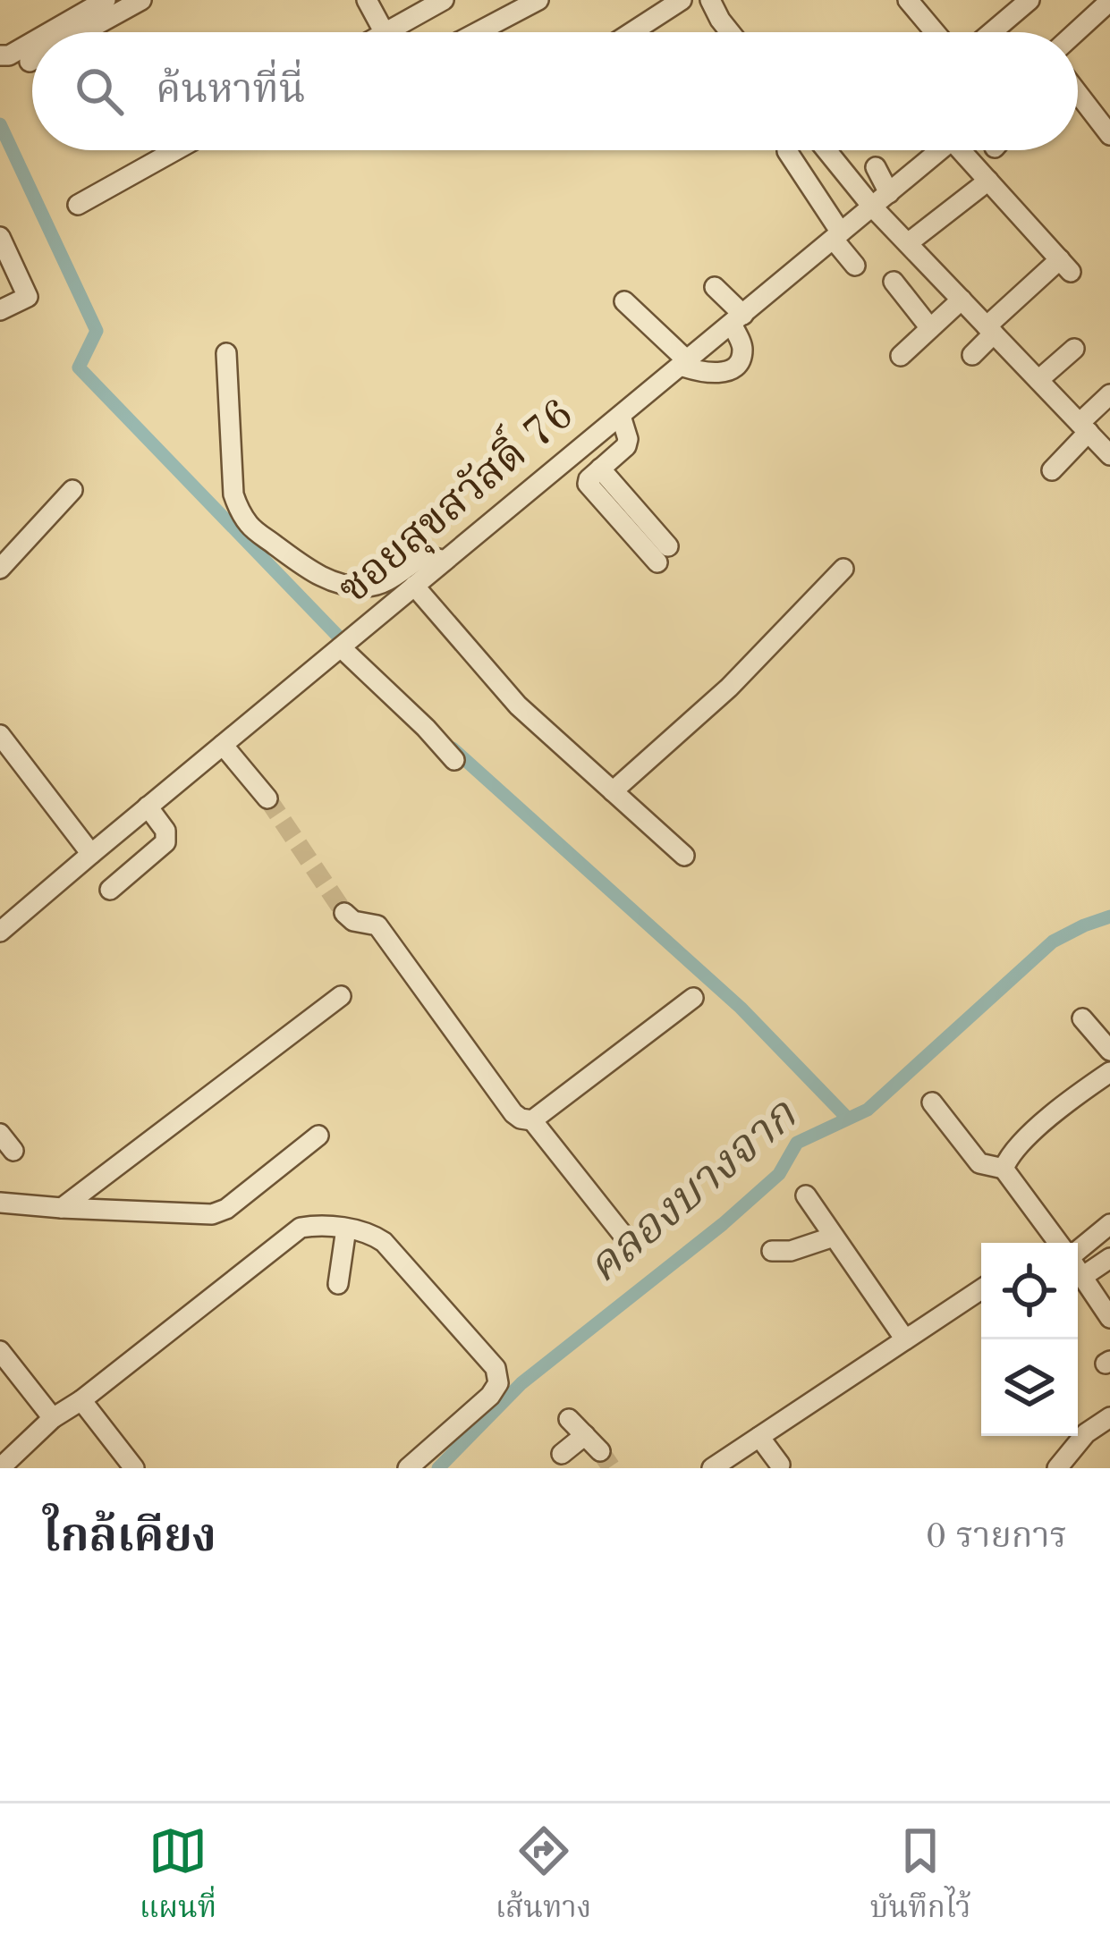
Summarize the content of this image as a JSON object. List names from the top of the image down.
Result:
{
  "streets": {
    "street": ["ซอยสุขสวัสดิ์ 76"]
  },
  "water": ["คลองบางจาก"],
  "page": {
    "search": "ค้นหาที่นี่",
    "heading": ["ใกล้เคียง", "0 รายการ"],
    "nav": ["แผนที่", "เส้นทาง", "บันทึกไว้"]
  }
}
